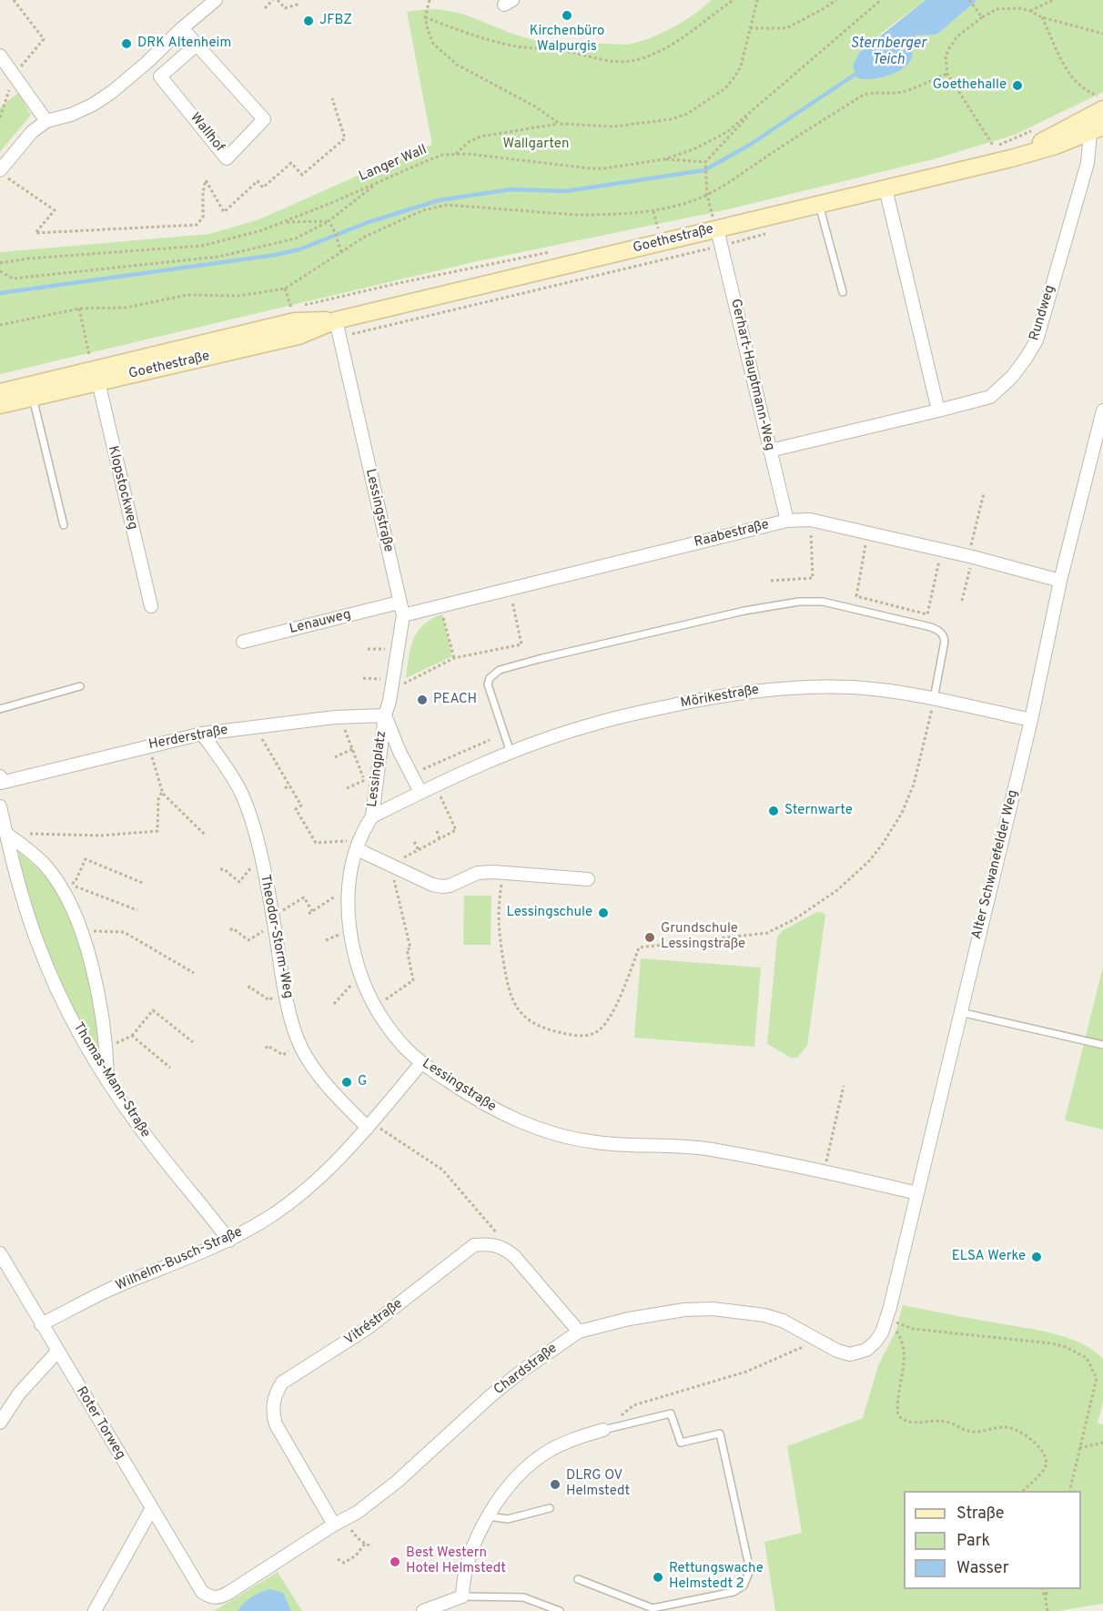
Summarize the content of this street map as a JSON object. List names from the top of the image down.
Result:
{
  "streets": {
    "main road": ["Goethestraße"],
    "street": [
      "Wallhof",
      "Rundweg",
      "Gerhart-Hauptmann-Weg",
      "Klopstockweg",
      "Lessingstraße",
      "Raabestraße",
      "Lenauweg",
      "Mörikestraße",
      "Herderstraße",
      "Lessingplatz",
      "Alter Schwanefelder Weg",
      "Theodor-Storm-Weg",
      "Thomas-Mann-Straße",
      "Wilhelm-Busch-Straße",
      "Vitréstraße",
      "Chardstraße",
      "Roter Torweg"
    ],
    "path": ["Langer Wall"]
  },
  "crossings": [
    ["Goethestraße", "Rundweg"],
    ["Goethestraße", "Gerhart-Hauptmann-Weg"],
    ["Goethestraße", "Klopstockweg"],
    ["Goethestraße", "Lessingstraße"],
    ["Rundweg", "Gerhart-Hauptmann-Weg"],
    ["Gerhart-Hauptmann-Weg", "Raabestraße"],
    ["Lessingstraße", "Raabestraße"],
    ["Lessingstraße", "Lenauweg"],
    ["Lessingstraße", "Lessingplatz"],
    ["Lessingstraße", "Alter Schwanefelder Weg"],
    ["Lessingstraße", "Wilhelm-Busch-Straße"],
    ["Raabestraße", "Alter Schwanefelder Weg"],
    ["Mörikestraße", "Lessingplatz"],
    ["Mörikestraße", "Alter Schwanefelder Weg"],
    ["Herderstraße", "Lessingplatz"],
    ["Herderstraße", "Theodor-Storm-Weg"],
    ["Alter Schwanefelder Weg", "Chardstraße"],
    ["Theodor-Storm-Weg", "Wilhelm-Busch-Straße"],
    ["Thomas-Mann-Straße", "Wilhelm-Busch-Straße"],
    ["Wilhelm-Busch-Straße", "Roter Torweg"],
    ["Vitréstraße", "Chardstraße"],
    ["Chardstraße", "Roter Torweg"]
  ],
  "water": ["Sternberger Teich"],
  "parks": ["Wallgarten"],
  "places": [
    "Kirchenbüro Walpurgis",
    "JFBZ",
    "DRK Altenheim",
    "Goethehalle",
    "PEACH",
    "Sternwarte",
    "Lessingschule",
    "Grundschule Lessingstraße",
    "G",
    "ELSA Werke",
    "DLRG OV Helmstedt",
    "Best Western Hotel Helmstedt",
    "Rettungswache Helmstedt 2"
  ],
  "legend": ["Straße", "Park", "Wasser"]
}
